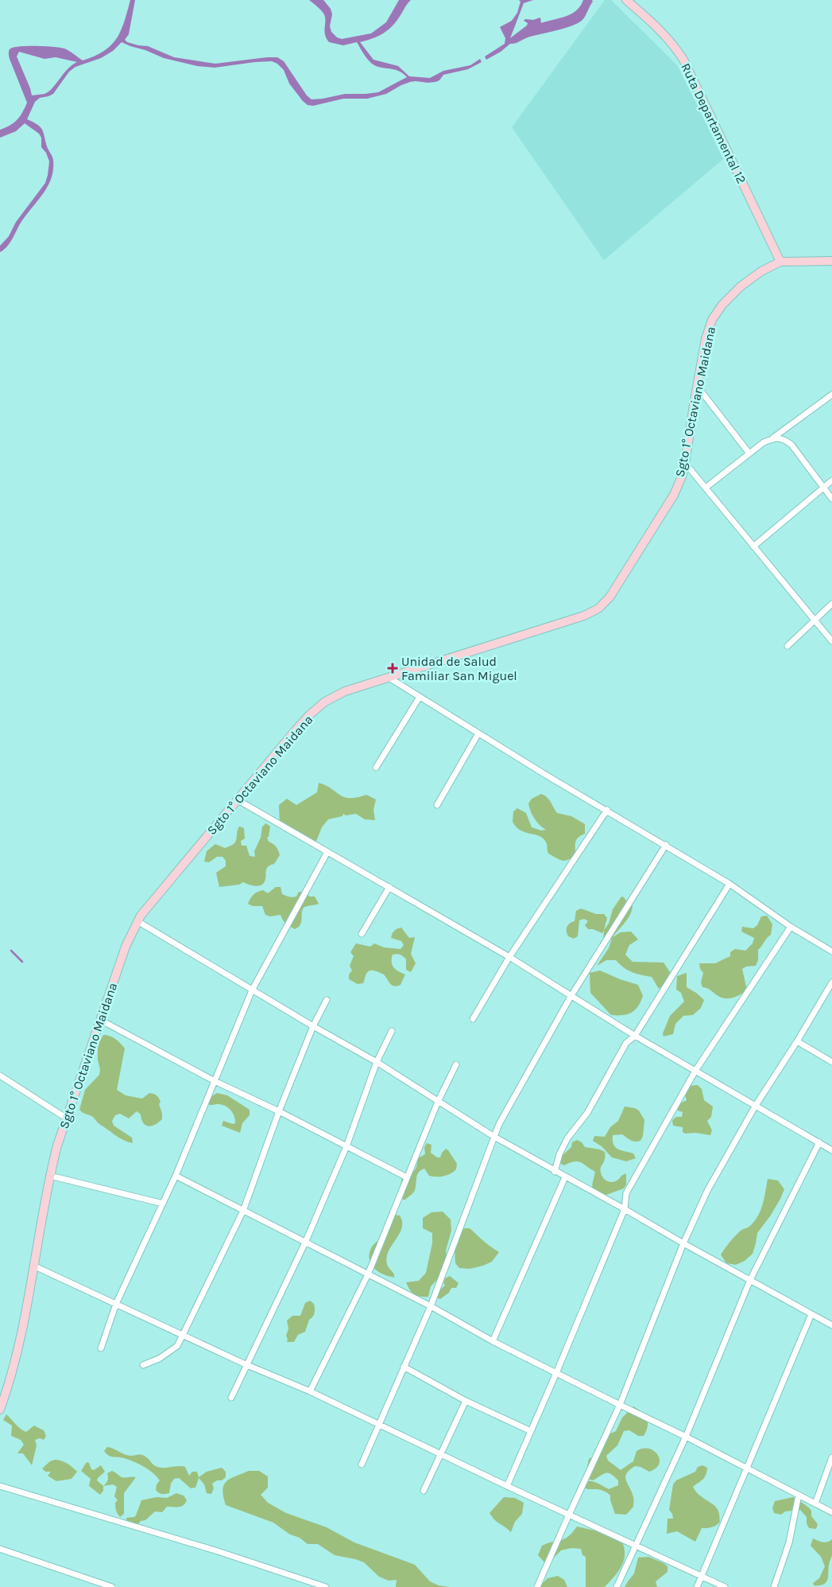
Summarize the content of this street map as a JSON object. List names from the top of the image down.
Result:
{
  "streets": {
    "main road": ["Ruta Departamental 12", "Sgto 1° Octaviano Maidana"]
  },
  "crossings": [
    ["Ruta Departamental 12", "Sgto 1° Octaviano Maidana"]
  ],
  "places": {
    "health": ["Unidad de Salud Familiar San Miguel"]
  }
}
